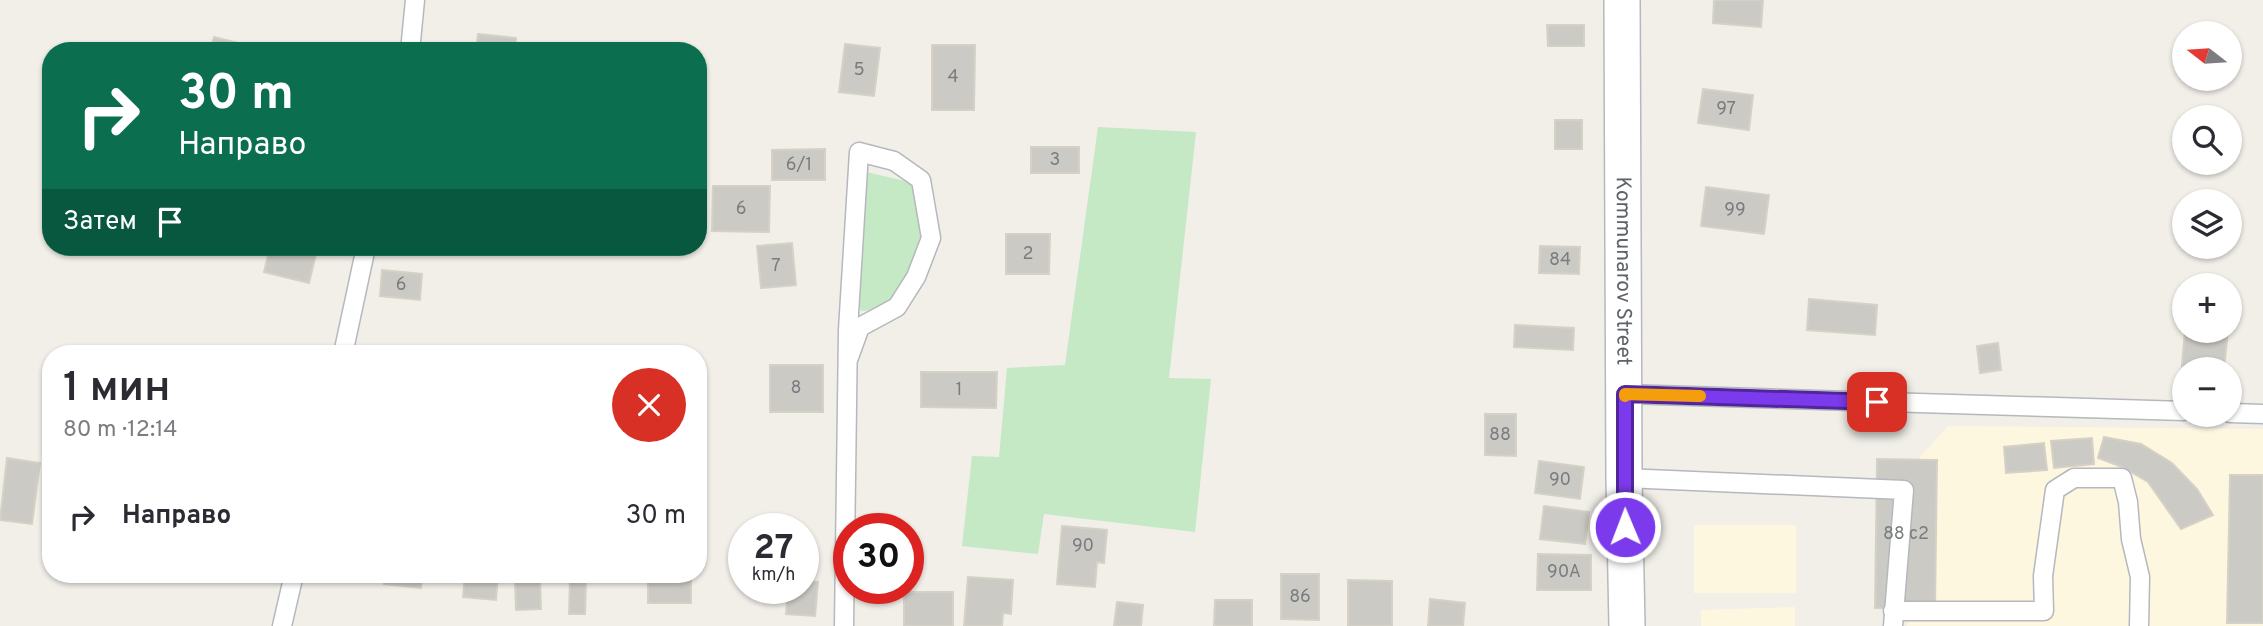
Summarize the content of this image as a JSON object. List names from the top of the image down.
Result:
{
  "streets": {
    "street": ["Kommunarov Street"]
  },
  "house_numbers": [
    "5",
    "4",
    "97",
    "3",
    "6/1",
    "6",
    "99",
    "2",
    "84",
    "7",
    "6",
    "8",
    "1",
    "88",
    "90",
    "88 с2",
    "90",
    "90А",
    "86"
  ],
  "north": "left",
  "page": {
    "map_buttons": ["+", "−"],
    "turn": ["30 m", "Направо"],
    "then": "Затем",
    "heading": ["1 мин", "80 m · 12:14"],
    "list": [
      {
        "name": "Направо",
        "value": "30 m"
      }
    ],
    "speed": "27 km/h",
    "limit": "30"
  }
}
